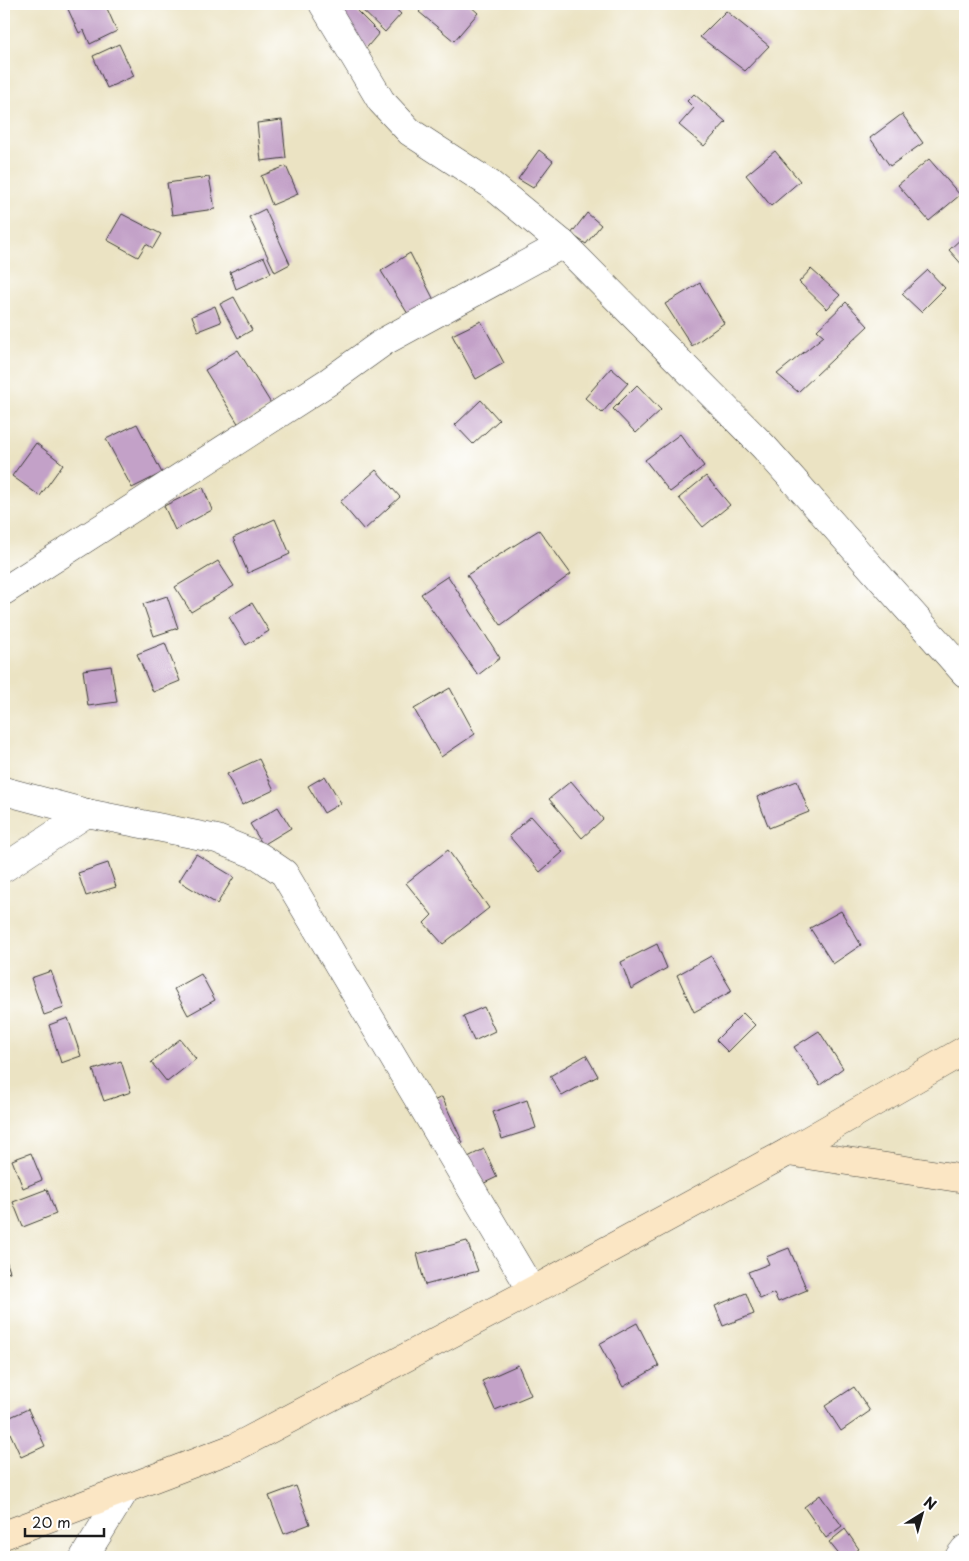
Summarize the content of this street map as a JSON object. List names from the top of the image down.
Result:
{
  "scale_bar": "20 m",
  "north": "top right"
}
